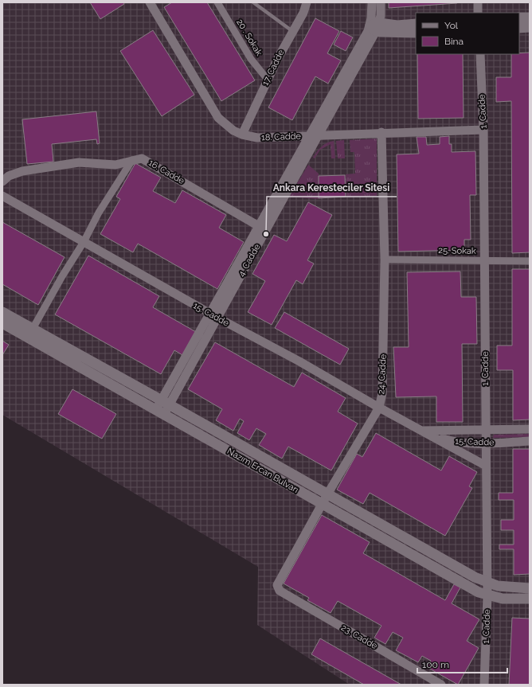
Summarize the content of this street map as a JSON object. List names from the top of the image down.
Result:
{
  "streets": {
    "main road": ["Nazım Ercan Bulvarı"],
    "street": [
      "20 . Sokak",
      "17. Cadde",
      "1. Cadde",
      "18. Cadde",
      "16. Cadde",
      "25. Sokak",
      "4. Cadde",
      "15. Cadde",
      "24. Cadde",
      "23. Cadde"
    ]
  },
  "crossings": [
    ["20 . Sokak", "17. Cadde"],
    ["17. Cadde", "18. Cadde"],
    ["1. Cadde", "18. Cadde"],
    ["1. Cadde", "25. Sokak"],
    ["1. Cadde", "15. Cadde"],
    ["1. Cadde", "Nazım Ercan Bulvarı"],
    ["18. Cadde", "4. Cadde"],
    ["18. Cadde", "24. Cadde"],
    ["16. Cadde", "4. Cadde"],
    ["25. Sokak", "24. Cadde"],
    ["4. Cadde", "15. Cadde"],
    ["4. Cadde", "Nazım Ercan Bulvarı"],
    ["15. Cadde", "24. Cadde"],
    ["24. Cadde", "Nazım Ercan Bulvarı"],
    ["24. Cadde", "23. Cadde"]
  ],
  "places": ["Ankara Keresteciler Sitesi"],
  "legend": ["Yol", "Bina"],
  "scale_bar": "100 m"
}
